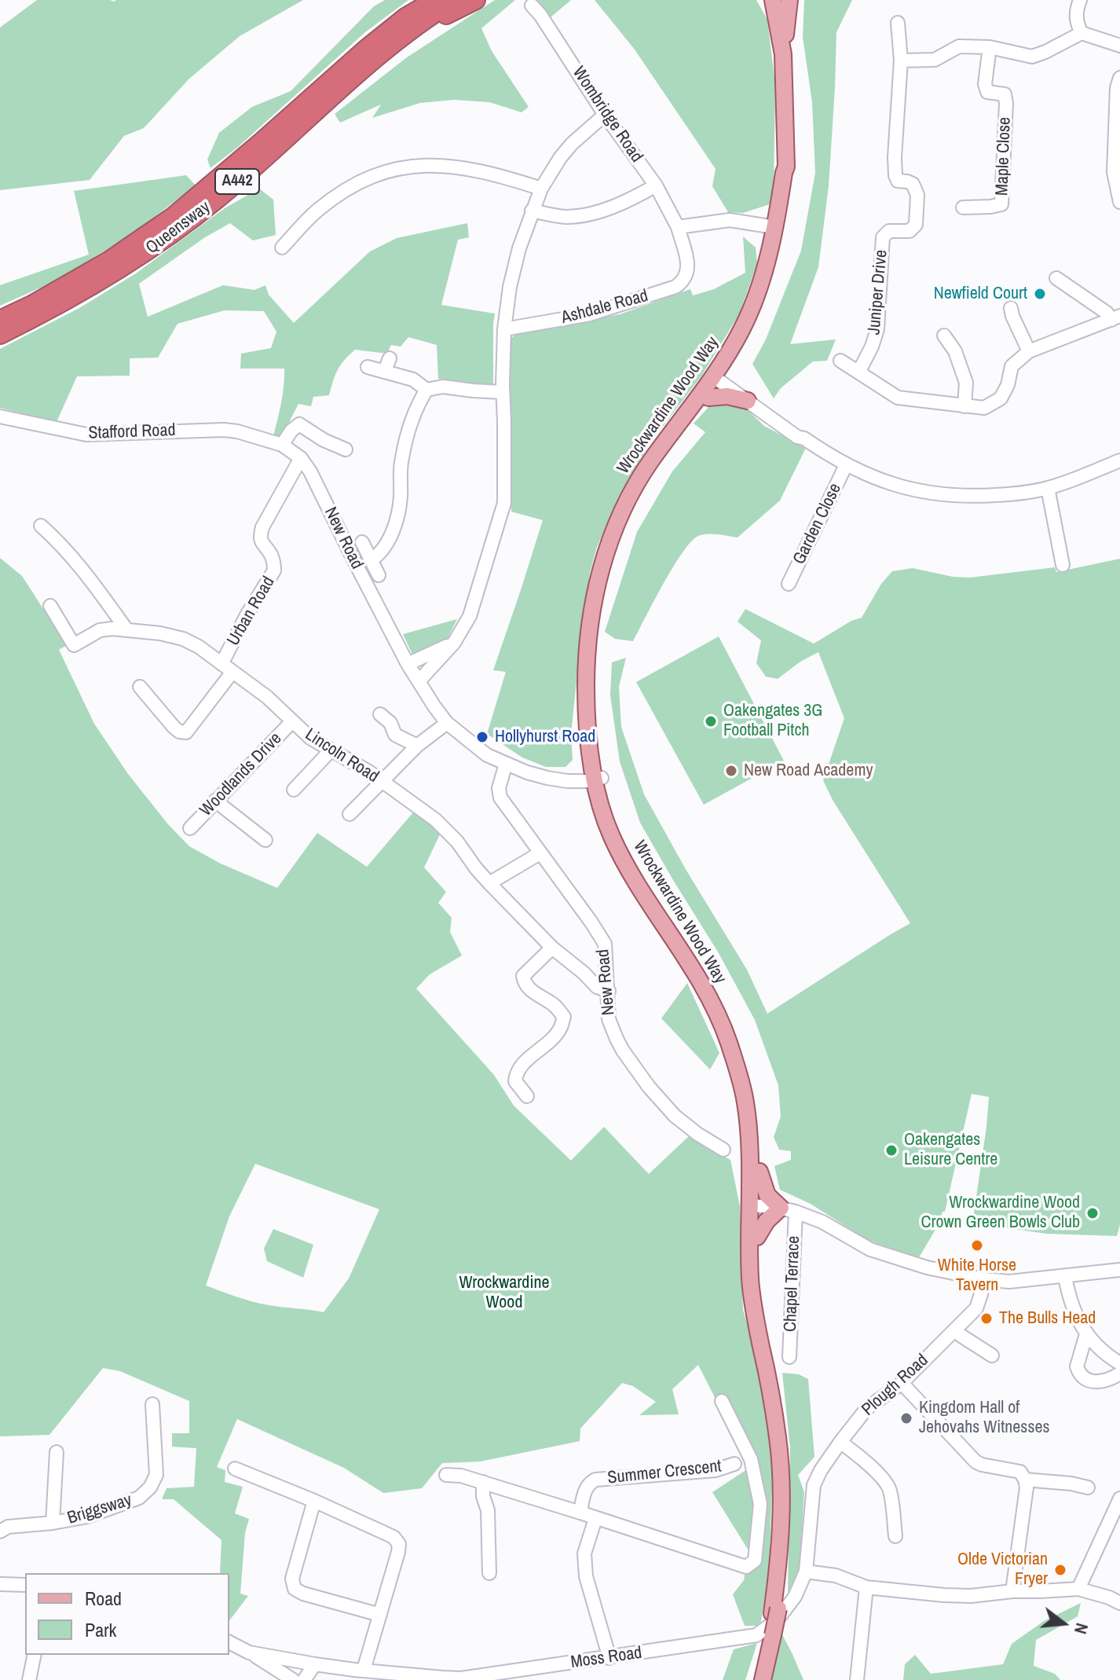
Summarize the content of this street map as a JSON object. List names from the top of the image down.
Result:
{
  "streets": {
    "highway": ["A442", "Queensway"],
    "main road": ["Wrockwardine Wood Way"],
    "street": [
      "Wombridge Road",
      "Maple Close",
      "Juniper Drive",
      "Ashdale Road",
      "Stafford Road",
      "Garden Close",
      "New Road",
      "Urban Road",
      "Lincoln Road",
      "Woodlands Drive",
      "Chapel Terrace",
      "Plough Road",
      "Summer Crescent",
      "Briggsway",
      "Moss Road"
    ]
  },
  "crossings": [
    ["Wombridge Road", "Ashdale Road"],
    ["A442", "Queensway"],
    ["Wrockwardine Wood Way", "New Road"],
    ["Stafford Road", "New Road"],
    ["New Road", "Urban Road"],
    ["New Road", "Lincoln Road"],
    ["Urban Road", "Lincoln Road"],
    ["Lincoln Road", "Woodlands Drive"],
    ["Plough Road", "Moss Road"]
  ],
  "parks": ["Wrockwardine Wood"],
  "places": [
    "Newfield Court",
    "Oakengates 3G Football Pitch",
    "Hollyhurst Road",
    "New Road Academy",
    "Oakengates Leisure Centre",
    "Wrockwardine Wood Crown Green Bowls Club",
    "White Horse Tavern",
    "The Bulls Head",
    "Kingdom Hall of Jehovahs Witnesses",
    "Olde Victorian Fryer"
  ],
  "legend": ["Road", "Park"],
  "north": "right"
}
